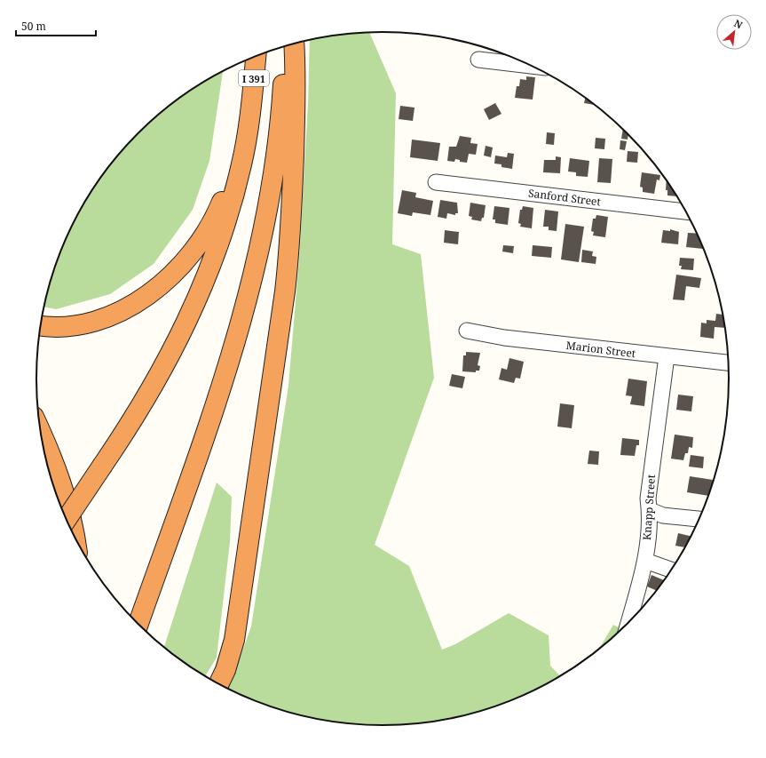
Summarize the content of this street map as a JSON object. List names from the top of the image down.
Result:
{
  "streets": {
    "highway": ["I 391"],
    "street": ["Sanford Street", "Marion Street", "Knapp Street"]
  },
  "crossings": [
    ["Marion Street", "Knapp Street"]
  ],
  "scale_bar": "50 m",
  "north": "top right"
}
